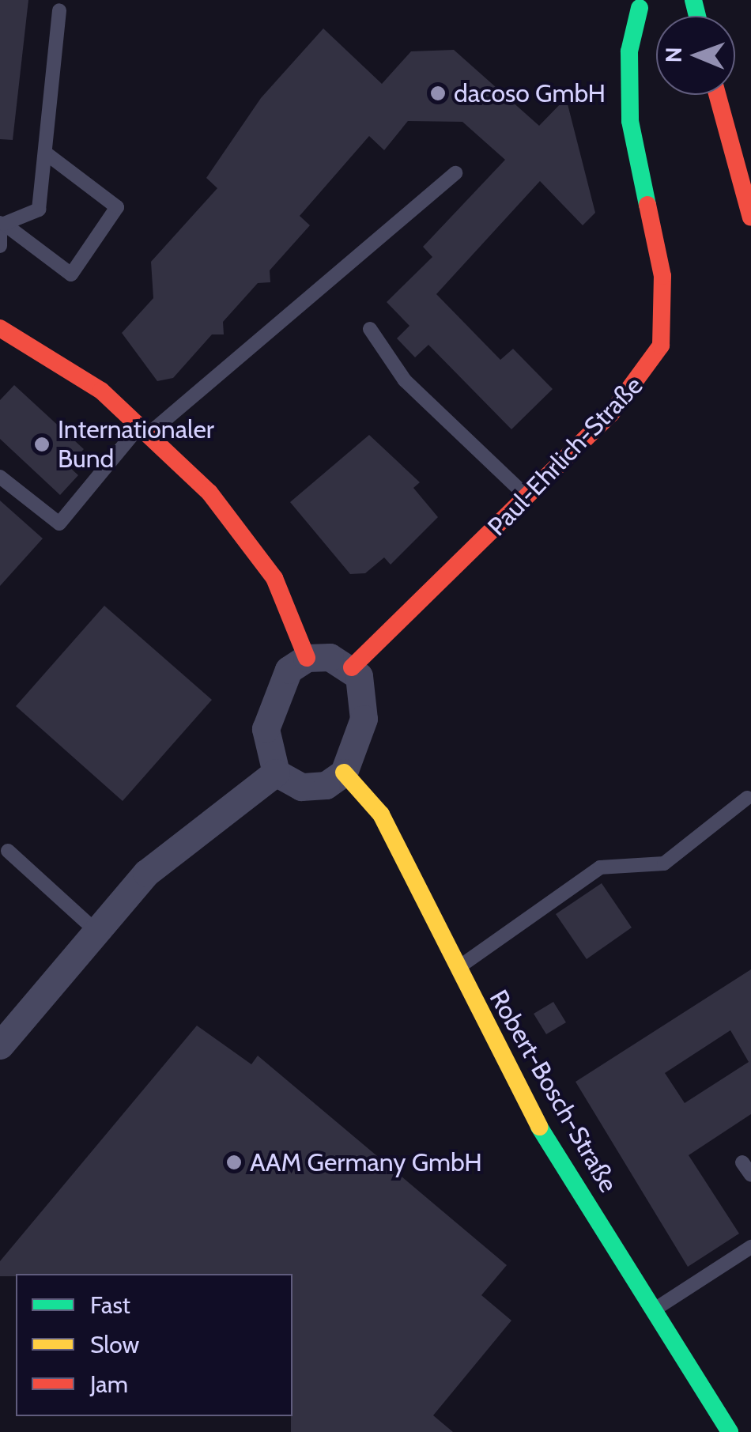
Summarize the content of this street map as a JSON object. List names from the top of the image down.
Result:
{
  "streets": {
    "street": ["Paul-Ehrlich-Straße", "Robert-Bosch-Straße"]
  },
  "crossings": [
    ["Paul-Ehrlich-Straße", "Robert-Bosch-Straße"]
  ],
  "places": ["dacoso GmbH", "Internationaler Bund", "AAM Germany GmbH"],
  "legend": ["Fast", "Slow", "Jam"],
  "north": "left"
}
